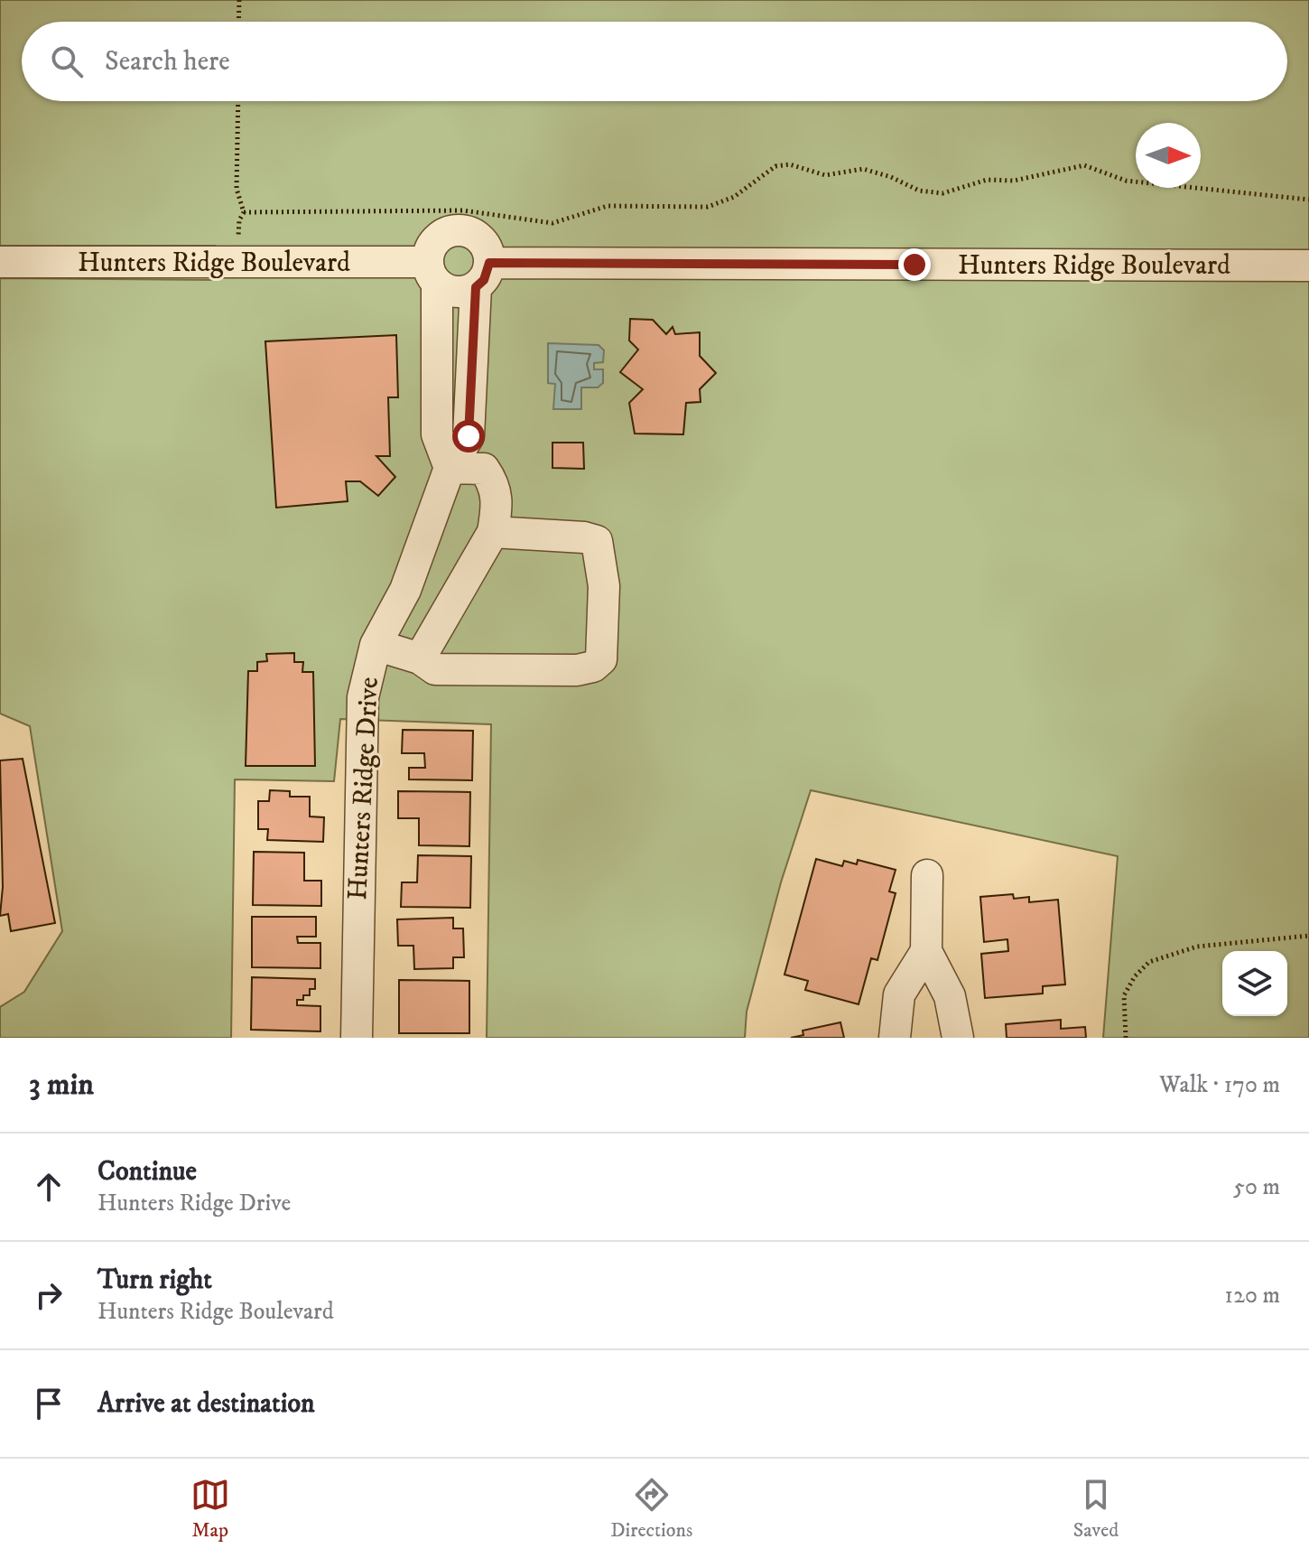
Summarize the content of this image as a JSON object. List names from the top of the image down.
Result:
{
  "streets": {
    "street": ["Hunters Ridge Boulevard", "Hunters Ridge Drive"]
  },
  "crossings": [
    ["Hunters Ridge Boulevard", "Hunters Ridge Drive"]
  ],
  "north": "right",
  "page": {
    "search": "Search here",
    "heading": ["3 min", "Walk · 170 m"],
    "list": [
      ["Continue", "Hunters Ridge Drive", "50 m"],
      ["Turn right", "Hunters Ridge Boulevard", "120 m"],
      "Arrive at destination"
    ],
    "nav": ["Map", "Directions", "Saved"]
  }
}
